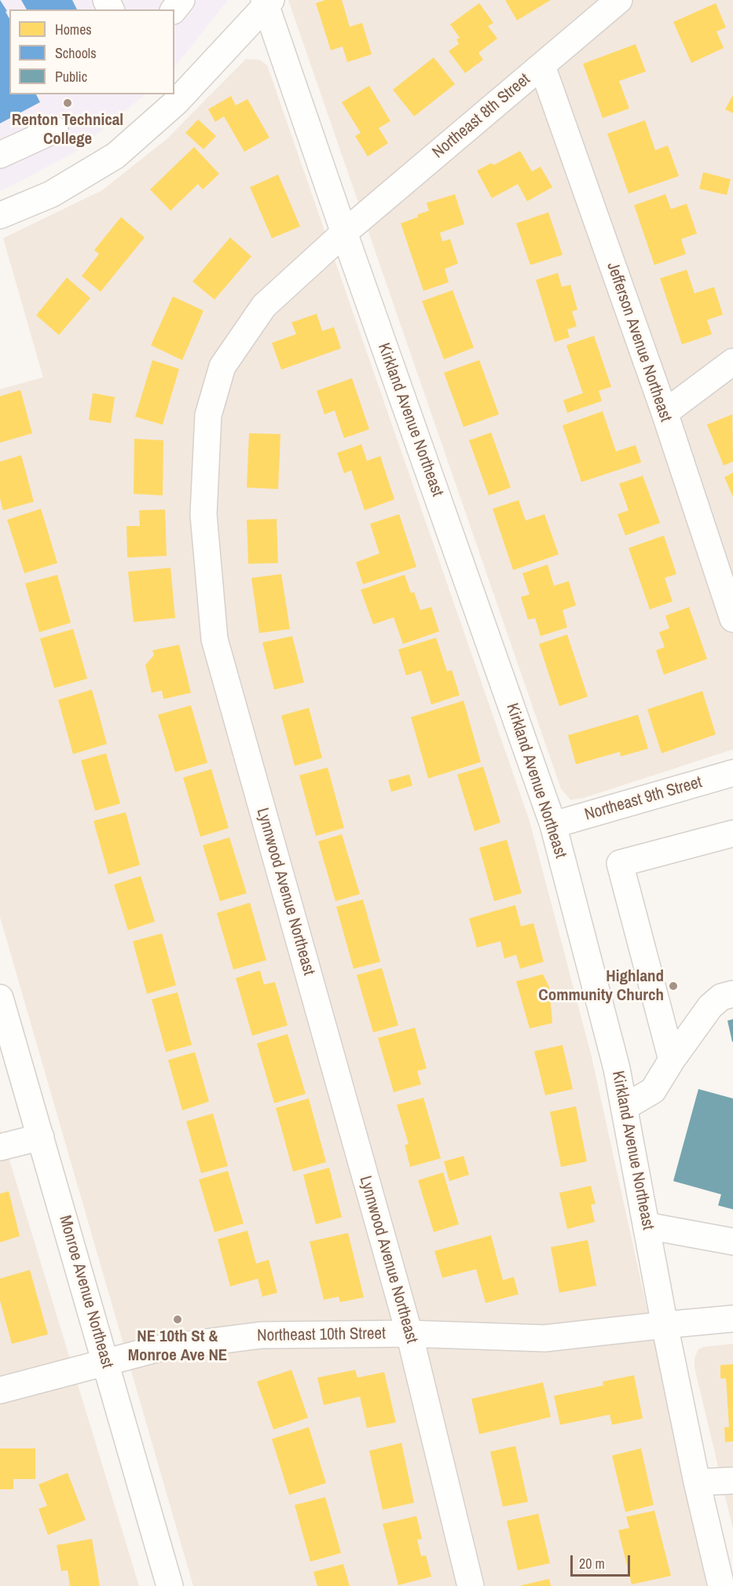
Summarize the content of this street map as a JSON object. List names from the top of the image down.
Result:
{
  "streets": {
    "street": [
      "Northeast 8th Street",
      "Jefferson Avenue Northeast",
      "Kirkland Avenue Northeast",
      "Northeast 9th Street",
      "Lynnwood Avenue Northeast",
      "Monroe Avenue Northeast",
      "Northeast 10th Street"
    ]
  },
  "crossings": [
    ["Northeast 8th Street", "Jefferson Avenue Northeast"],
    ["Northeast 8th Street", "Kirkland Avenue Northeast"],
    ["Northeast 8th Street", "Lynnwood Avenue Northeast"],
    ["Kirkland Avenue Northeast", "Northeast 9th Street"],
    ["Kirkland Avenue Northeast", "Lynnwood Avenue Northeast"],
    ["Kirkland Avenue Northeast", "Northeast 10th Street"],
    ["Lynnwood Avenue Northeast", "Northeast 10th Street"],
    ["Monroe Avenue Northeast", "Northeast 10th Street"]
  ],
  "places": ["Renton Technical College", "Highland Community Church", "NE 10th St & Monroe Ave NE"],
  "legend": ["Homes", "Schools", "Public"],
  "scale_bar": "20 m"
}
